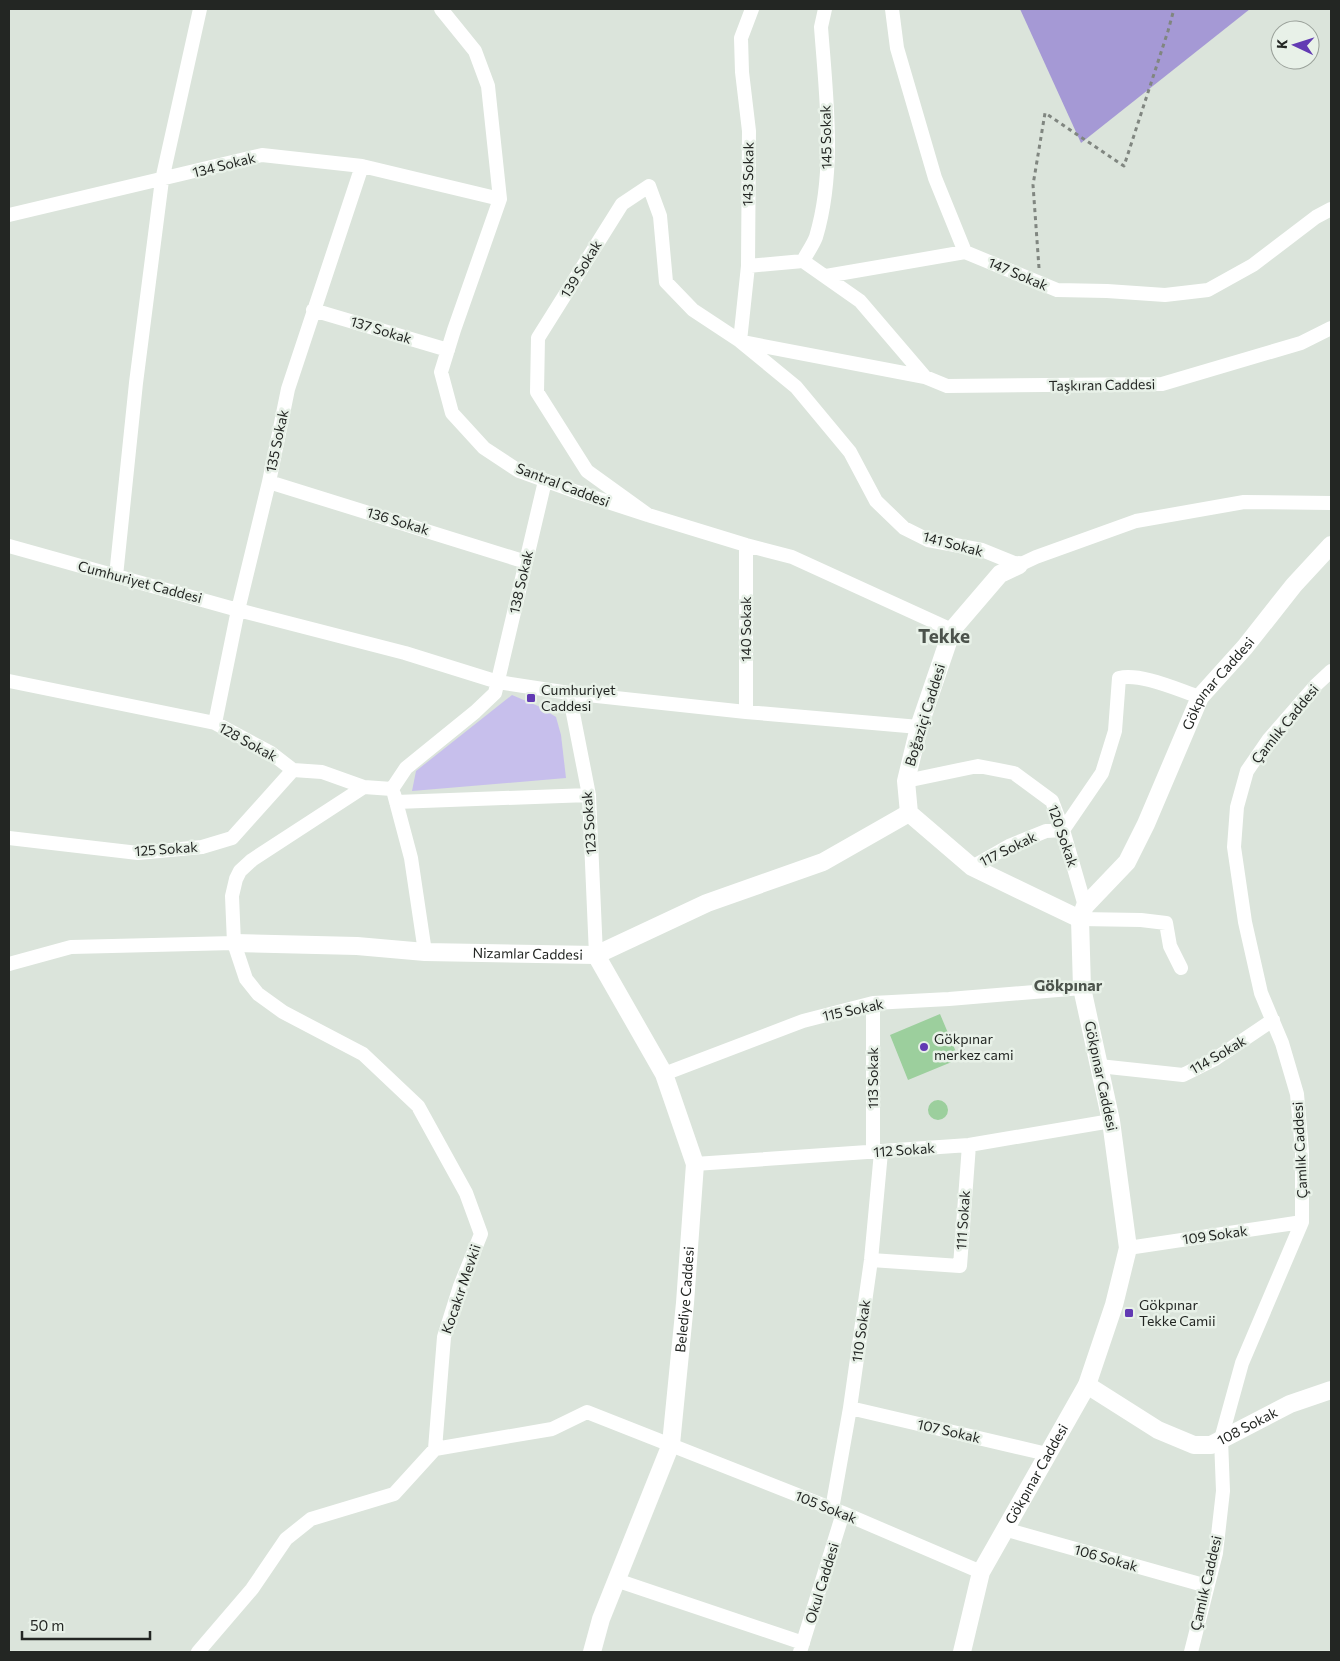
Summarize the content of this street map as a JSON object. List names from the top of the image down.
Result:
{
  "streets": {
    "street": [
      "145 Sokak",
      "134 Sokak",
      "143 Sokak",
      "139 Sokak",
      "147 Sokak",
      "137 Sokak",
      "Taşkıran Caddesi",
      "135 Sokak",
      "Santral Caddesi",
      "136 Sokak",
      "141 Sokak",
      "Cumhuriyet Caddesi",
      "138 Sokak",
      "140 Sokak",
      "Gökpınar Caddesi",
      "Boğaziçi Caddesi",
      "Çamlık Caddesi",
      "128 Sokak",
      "123 Sokak",
      "120 Sokak",
      "125 Sokak",
      "117 Sokak",
      "Nizamlar Caddesi",
      "115 Sokak",
      "114 Sokak",
      "113 Sokak",
      "112 Sokak",
      "111 Sokak",
      "109 Sokak",
      "Kocakır Mevkii",
      "Belediye Caddesi",
      "110 Sokak",
      "108 Sokak",
      "107 Sokak",
      "105 Sokak",
      "106 Sokak",
      "Okul Caddesi"
    ]
  },
  "crossings": [
    ["134 Sokak", "135 Sokak"],
    ["134 Sokak", "Santral Caddesi"],
    ["143 Sokak", "139 Sokak"],
    ["143 Sokak", "Taşkıran Caddesi"],
    ["143 Sokak", "141 Sokak"],
    ["139 Sokak", "Taşkıran Caddesi"],
    ["139 Sokak", "Santral Caddesi"],
    ["139 Sokak", "141 Sokak"],
    ["137 Sokak", "135 Sokak"],
    ["137 Sokak", "Santral Caddesi"],
    ["Taşkıran Caddesi", "141 Sokak"],
    ["135 Sokak", "136 Sokak"],
    ["135 Sokak", "Cumhuriyet Caddesi"],
    ["135 Sokak", "128 Sokak"],
    ["Santral Caddesi", "138 Sokak"],
    ["Santral Caddesi", "140 Sokak"],
    ["Santral Caddesi", "Boğaziçi Caddesi"],
    ["136 Sokak", "138 Sokak"],
    ["141 Sokak", "Boğaziçi Caddesi"],
    ["Cumhuriyet Caddesi", "138 Sokak"],
    ["Cumhuriyet Caddesi", "140 Sokak"],
    ["Cumhuriyet Caddesi", "Boğaziçi Caddesi"],
    ["Cumhuriyet Caddesi", "123 Sokak"],
    ["Gökpınar Caddesi", "120 Sokak"],
    ["Gökpınar Caddesi", "115 Sokak"],
    ["Gökpınar Caddesi", "114 Sokak"],
    ["Gökpınar Caddesi", "112 Sokak"],
    ["Gökpınar Caddesi", "109 Sokak"],
    ["Gökpınar Caddesi", "108 Sokak"],
    ["Gökpınar Caddesi", "107 Sokak"],
    ["Gökpınar Caddesi", "105 Sokak"],
    ["Gökpınar Caddesi", "106 Sokak"],
    ["Boğaziçi Caddesi", "120 Sokak"],
    ["Boğaziçi Caddesi", "Nizamlar Caddesi"],
    ["Çamlık Caddesi", "114 Sokak"],
    ["Çamlık Caddesi", "109 Sokak"],
    ["Çamlık Caddesi", "108 Sokak"],
    ["Çamlık Caddesi", "106 Sokak"],
    ["128 Sokak", "125 Sokak"],
    ["123 Sokak", "Nizamlar Caddesi"],
    ["123 Sokak", "Belediye Caddesi"],
    ["120 Sokak", "117 Sokak"],
    ["Nizamlar Caddesi", "Kocakır Mevkii"],
    ["Nizamlar Caddesi", "Belediye Caddesi"],
    ["115 Sokak", "113 Sokak"],
    ["115 Sokak", "Belediye Caddesi"],
    ["113 Sokak", "112 Sokak"],
    ["113 Sokak", "110 Sokak"],
    ["112 Sokak", "111 Sokak"],
    ["112 Sokak", "Belediye Caddesi"],
    ["112 Sokak", "110 Sokak"],
    ["111 Sokak", "110 Sokak"],
    ["Kocakır Mevkii", "105 Sokak"],
    ["Belediye Caddesi", "105 Sokak"],
    ["110 Sokak", "107 Sokak"],
    ["110 Sokak", "105 Sokak"],
    ["110 Sokak", "Okul Caddesi"],
    ["105 Sokak", "Okul Caddesi"]
  ],
  "districts": ["Tekke", "Gökpınar"],
  "places": {
    "transit": ["Cumhuriyet Caddesi", "Gökpınar Tekke Camii"],
    "other": ["Gökpınar merkez cami"]
  },
  "scale_bar": "50 m",
  "north": "left"
}
